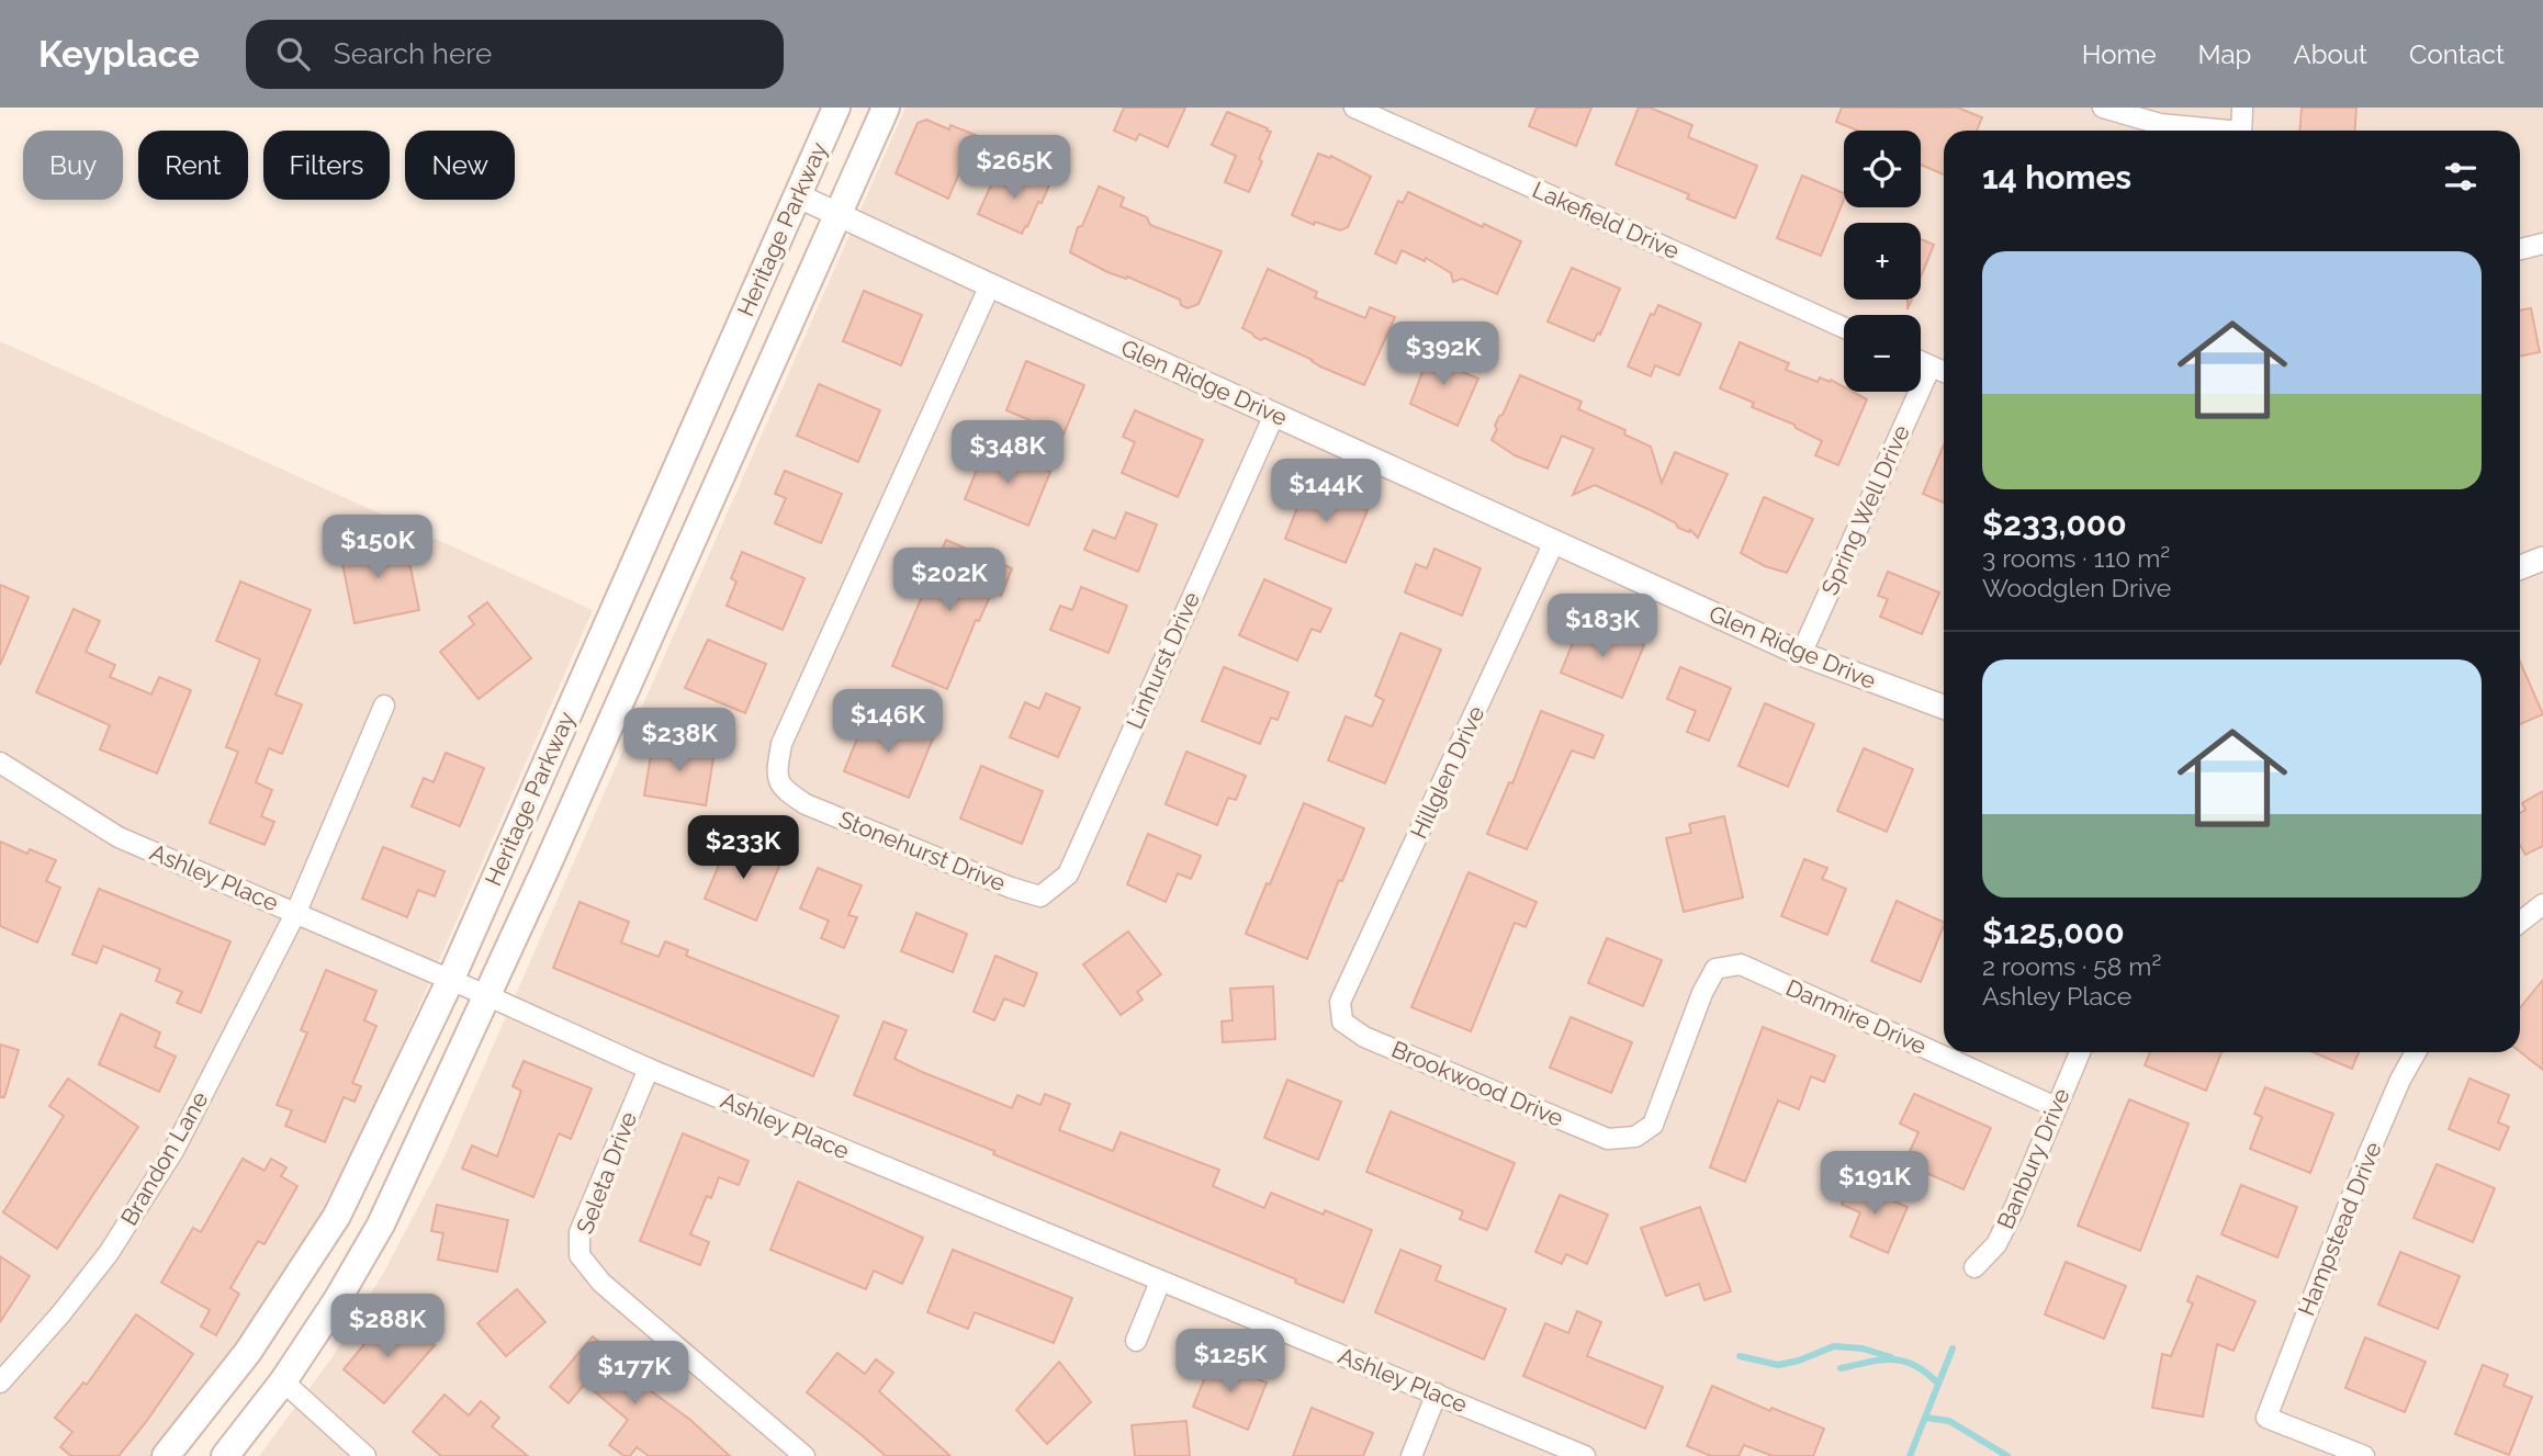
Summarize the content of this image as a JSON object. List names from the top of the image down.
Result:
{
  "streets": {
    "main road": ["Heritage Parkway"],
    "street": [
      "Lakefield Drive",
      "Glen Ridge Drive",
      "Spring Well Drive",
      "Linhurst Drive",
      "Hillglen Drive",
      "Stonehurst Drive",
      "Ashley Place",
      "Danmire Drive",
      "Brookwood Drive",
      "Brandon Lane",
      "Banbury Drive",
      "Seleta Drive",
      "Hampstead Drive"
    ]
  },
  "crossings": [
    ["Heritage Parkway", "Glen Ridge Drive"],
    ["Heritage Parkway", "Ashley Place"],
    ["Glen Ridge Drive", "Spring Well Drive"],
    ["Glen Ridge Drive", "Linhurst Drive"],
    ["Glen Ridge Drive", "Hillglen Drive"],
    ["Glen Ridge Drive", "Stonehurst Drive"],
    ["Linhurst Drive", "Stonehurst Drive"],
    ["Hillglen Drive", "Brookwood Drive"],
    ["Ashley Place", "Brandon Lane"],
    ["Ashley Place", "Seleta Drive"],
    ["Danmire Drive", "Brookwood Drive"],
    ["Danmire Drive", "Banbury Drive"]
  ],
  "page": {
    "header": "Keyplace",
    "search": "Search here",
    "nav": [
      "Home",
      "Map",
      "About",
      "Contact"
    ],
    "map_buttons": ["+", "−"],
    "chip": [
      "Buy",
      "Rent",
      "Filters",
      "New"
    ],
    "heading": "14 homes",
    "price": [
      "$265K",
      "$392K",
      "$348K",
      "$144K",
      "$150K",
      "$202K",
      "$183K",
      "$146K",
      "$238K",
      "$233K",
      "$191K",
      "$288K",
      "$125K",
      "$177K"
    ],
    "list": [
      {
        "name": "$233,000",
        "note": "3 rooms · 110 m² · Woodglen Drive"
      },
      {
        "name": "$125,000",
        "note": "2 rooms · 58 m² · Ashley Place"
      }
    ]
  }
}
